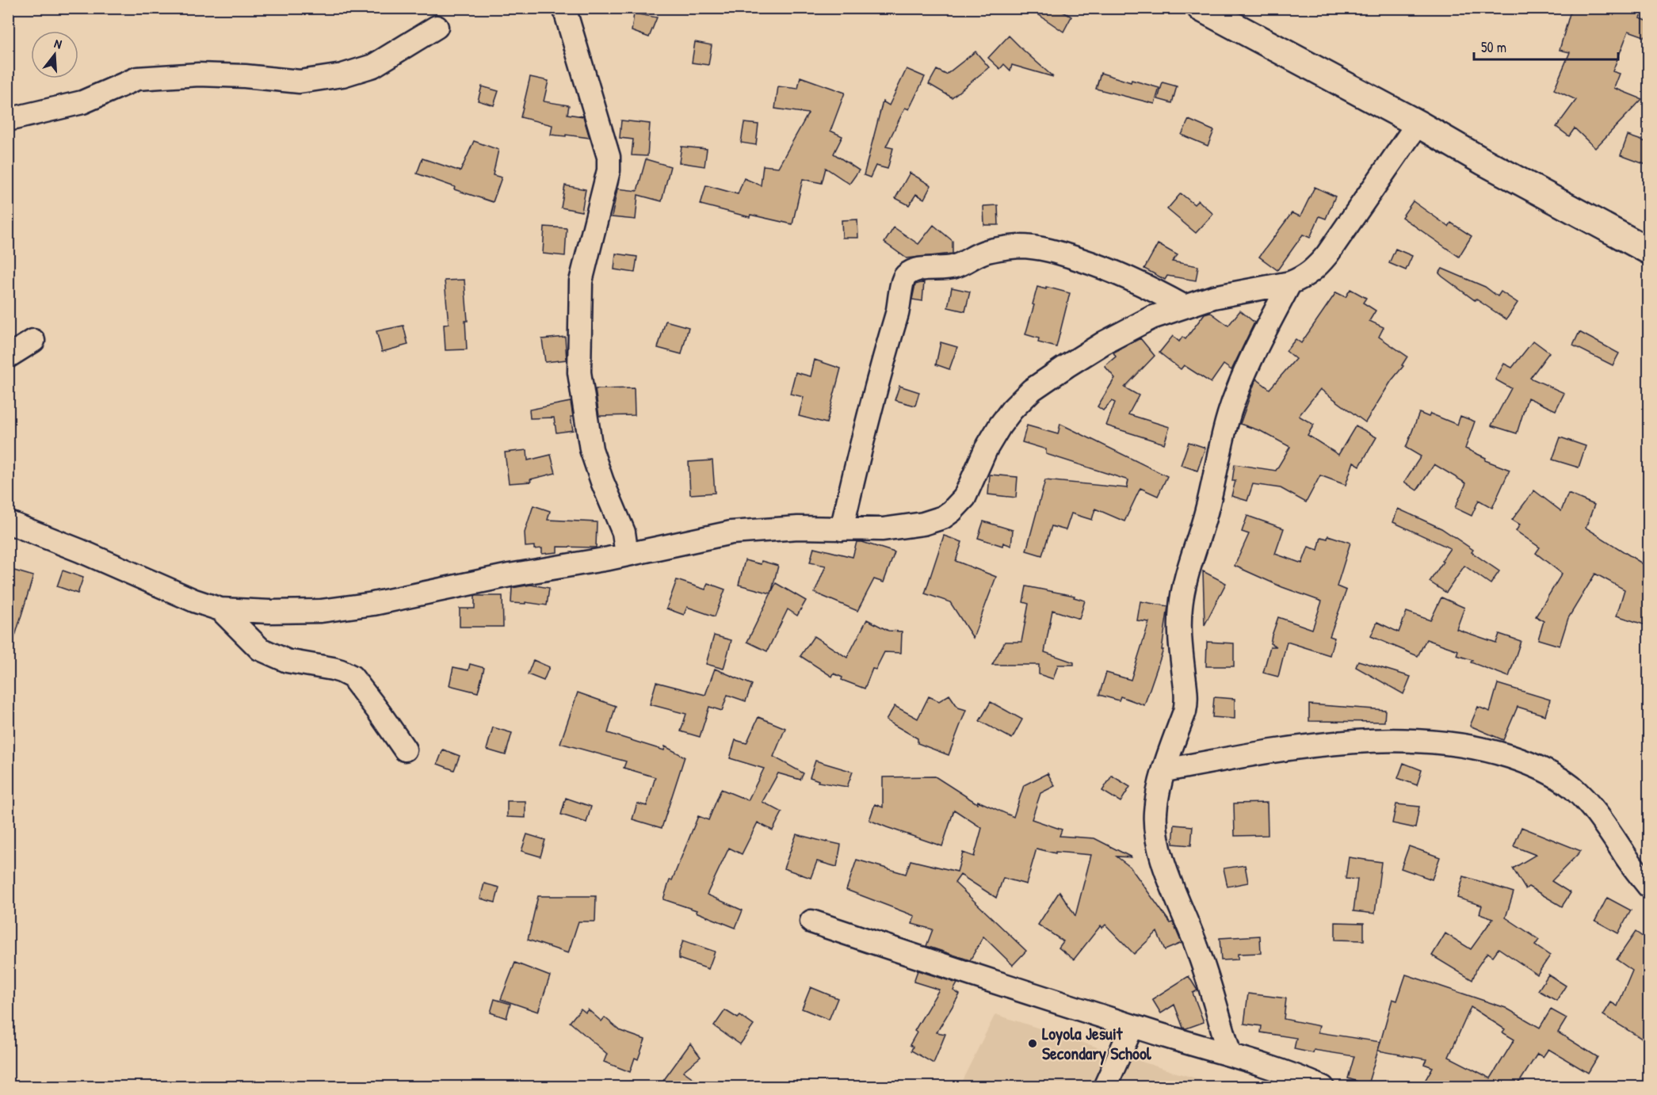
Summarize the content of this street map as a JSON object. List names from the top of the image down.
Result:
{
  "places": ["Loyola Jesuit Secondary School"],
  "scale_bar": "50 m",
  "north": "top"
}
